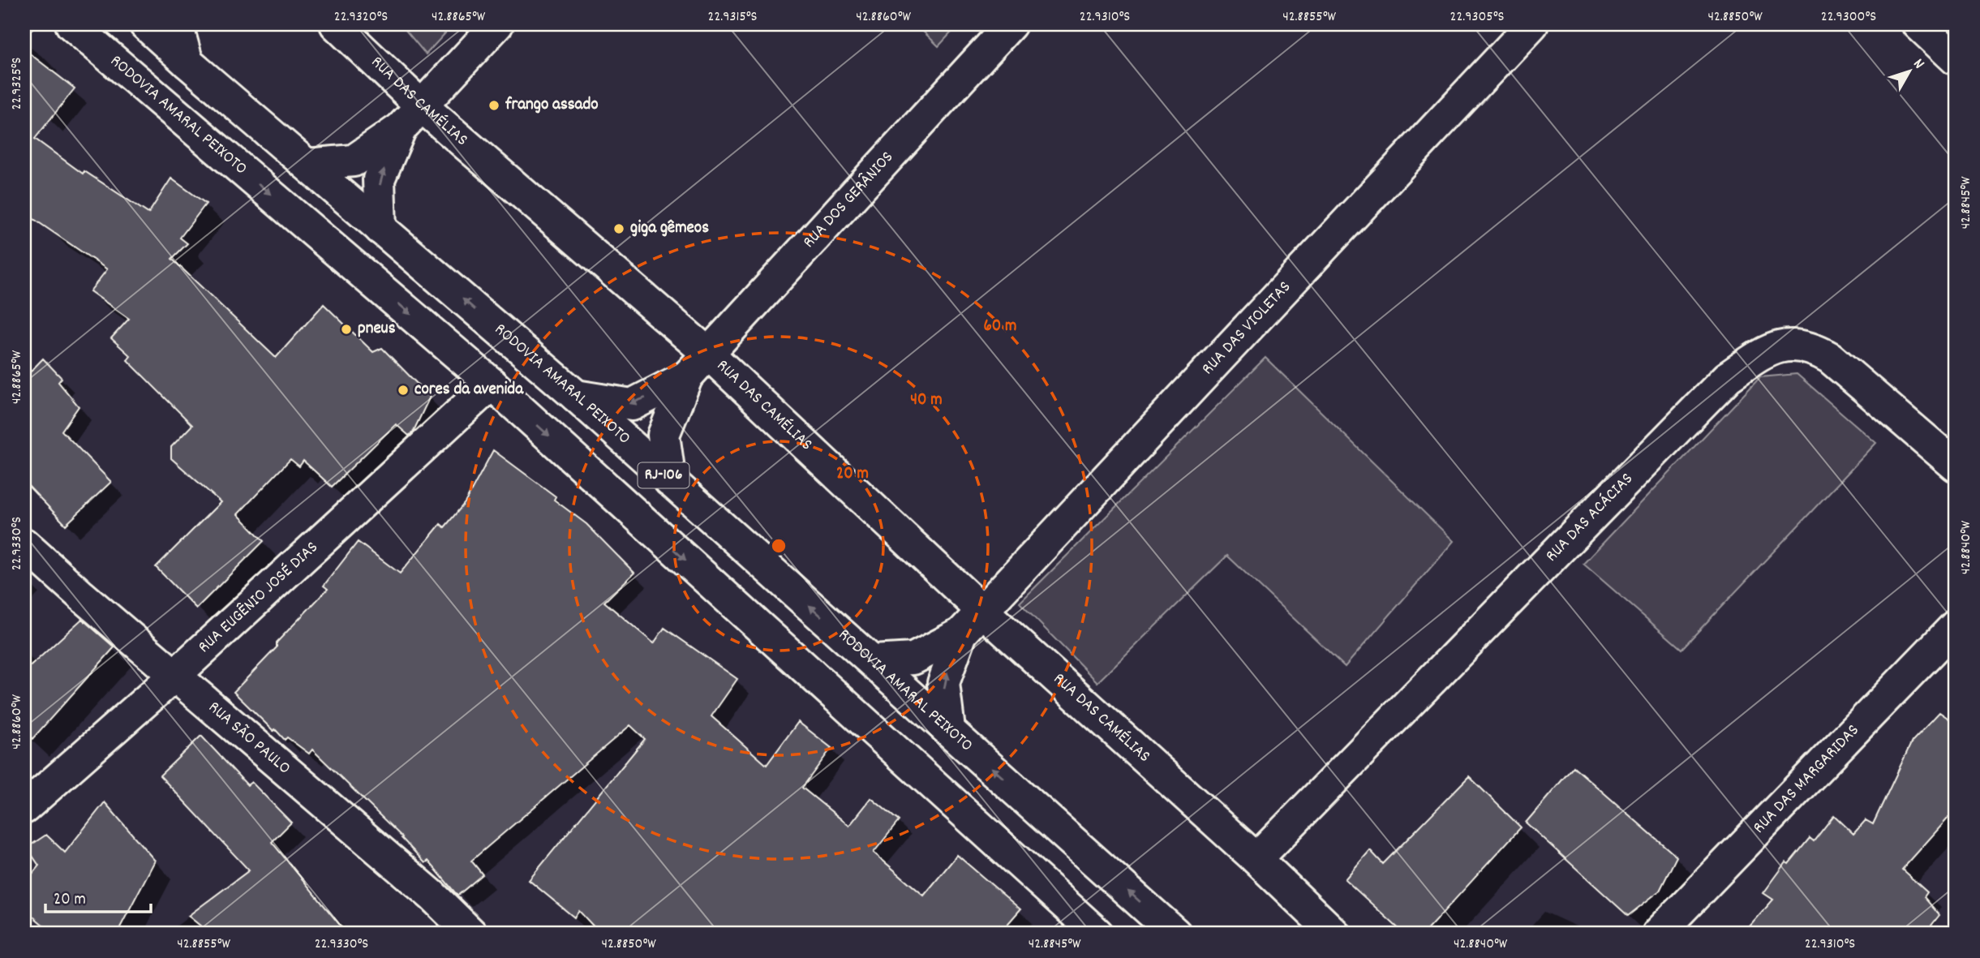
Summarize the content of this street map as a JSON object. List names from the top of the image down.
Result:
{
  "streets": {
    "main road": [
      "RUA DAS CAMÉLIAS",
      "RODOVIA AMARAL PEIXOTO",
      "RUA DOS GERÂNIOS",
      "RUA DAS VIOLETAS",
      "RJ-106",
      "RUA DAS ACÁCIAS",
      "RUA EUGÊNIO JOSÉ DIAS",
      "RUA SÃO PAULO",
      "RUA DAS MARGARIDAS"
    ]
  },
  "crossings": [
    ["RUA DAS CAMÉLIAS", "RUA DOS GERÂNIOS"],
    ["RUA DAS CAMÉLIAS", "RUA DAS VIOLETAS"],
    ["RUA DAS CAMÉLIAS", "RUA DAS ACÁCIAS"],
    ["RODOVIA AMARAL PEIXOTO", "RUA DOS GERÂNIOS"],
    ["RODOVIA AMARAL PEIXOTO", "RUA DAS VIOLETAS"],
    ["RODOVIA AMARAL PEIXOTO", "RUA EUGÊNIO JOSÉ DIAS"],
    ["RUA EUGÊNIO JOSÉ DIAS", "RUA SÃO PAULO"]
  ],
  "places": [
    "frango assado",
    "giga gêmeos",
    "pneus",
    "cores da avenida"
  ],
  "scale_bar": "20 m",
  "north": "top right",
  "coordinates": [
    "22.9320°S",
    "42.8865°W",
    "22.9315°S",
    "42.8860°W",
    "22.9310°S",
    "42.8855°W",
    "22.9305°S",
    "42.8850°W",
    "22.9300°S",
    "22.9325°S",
    "42.8845°W",
    "22.9330°S",
    "42.8840°W"
  ],
  "rings": ["60 m", "40 m", "20 m"]
}
